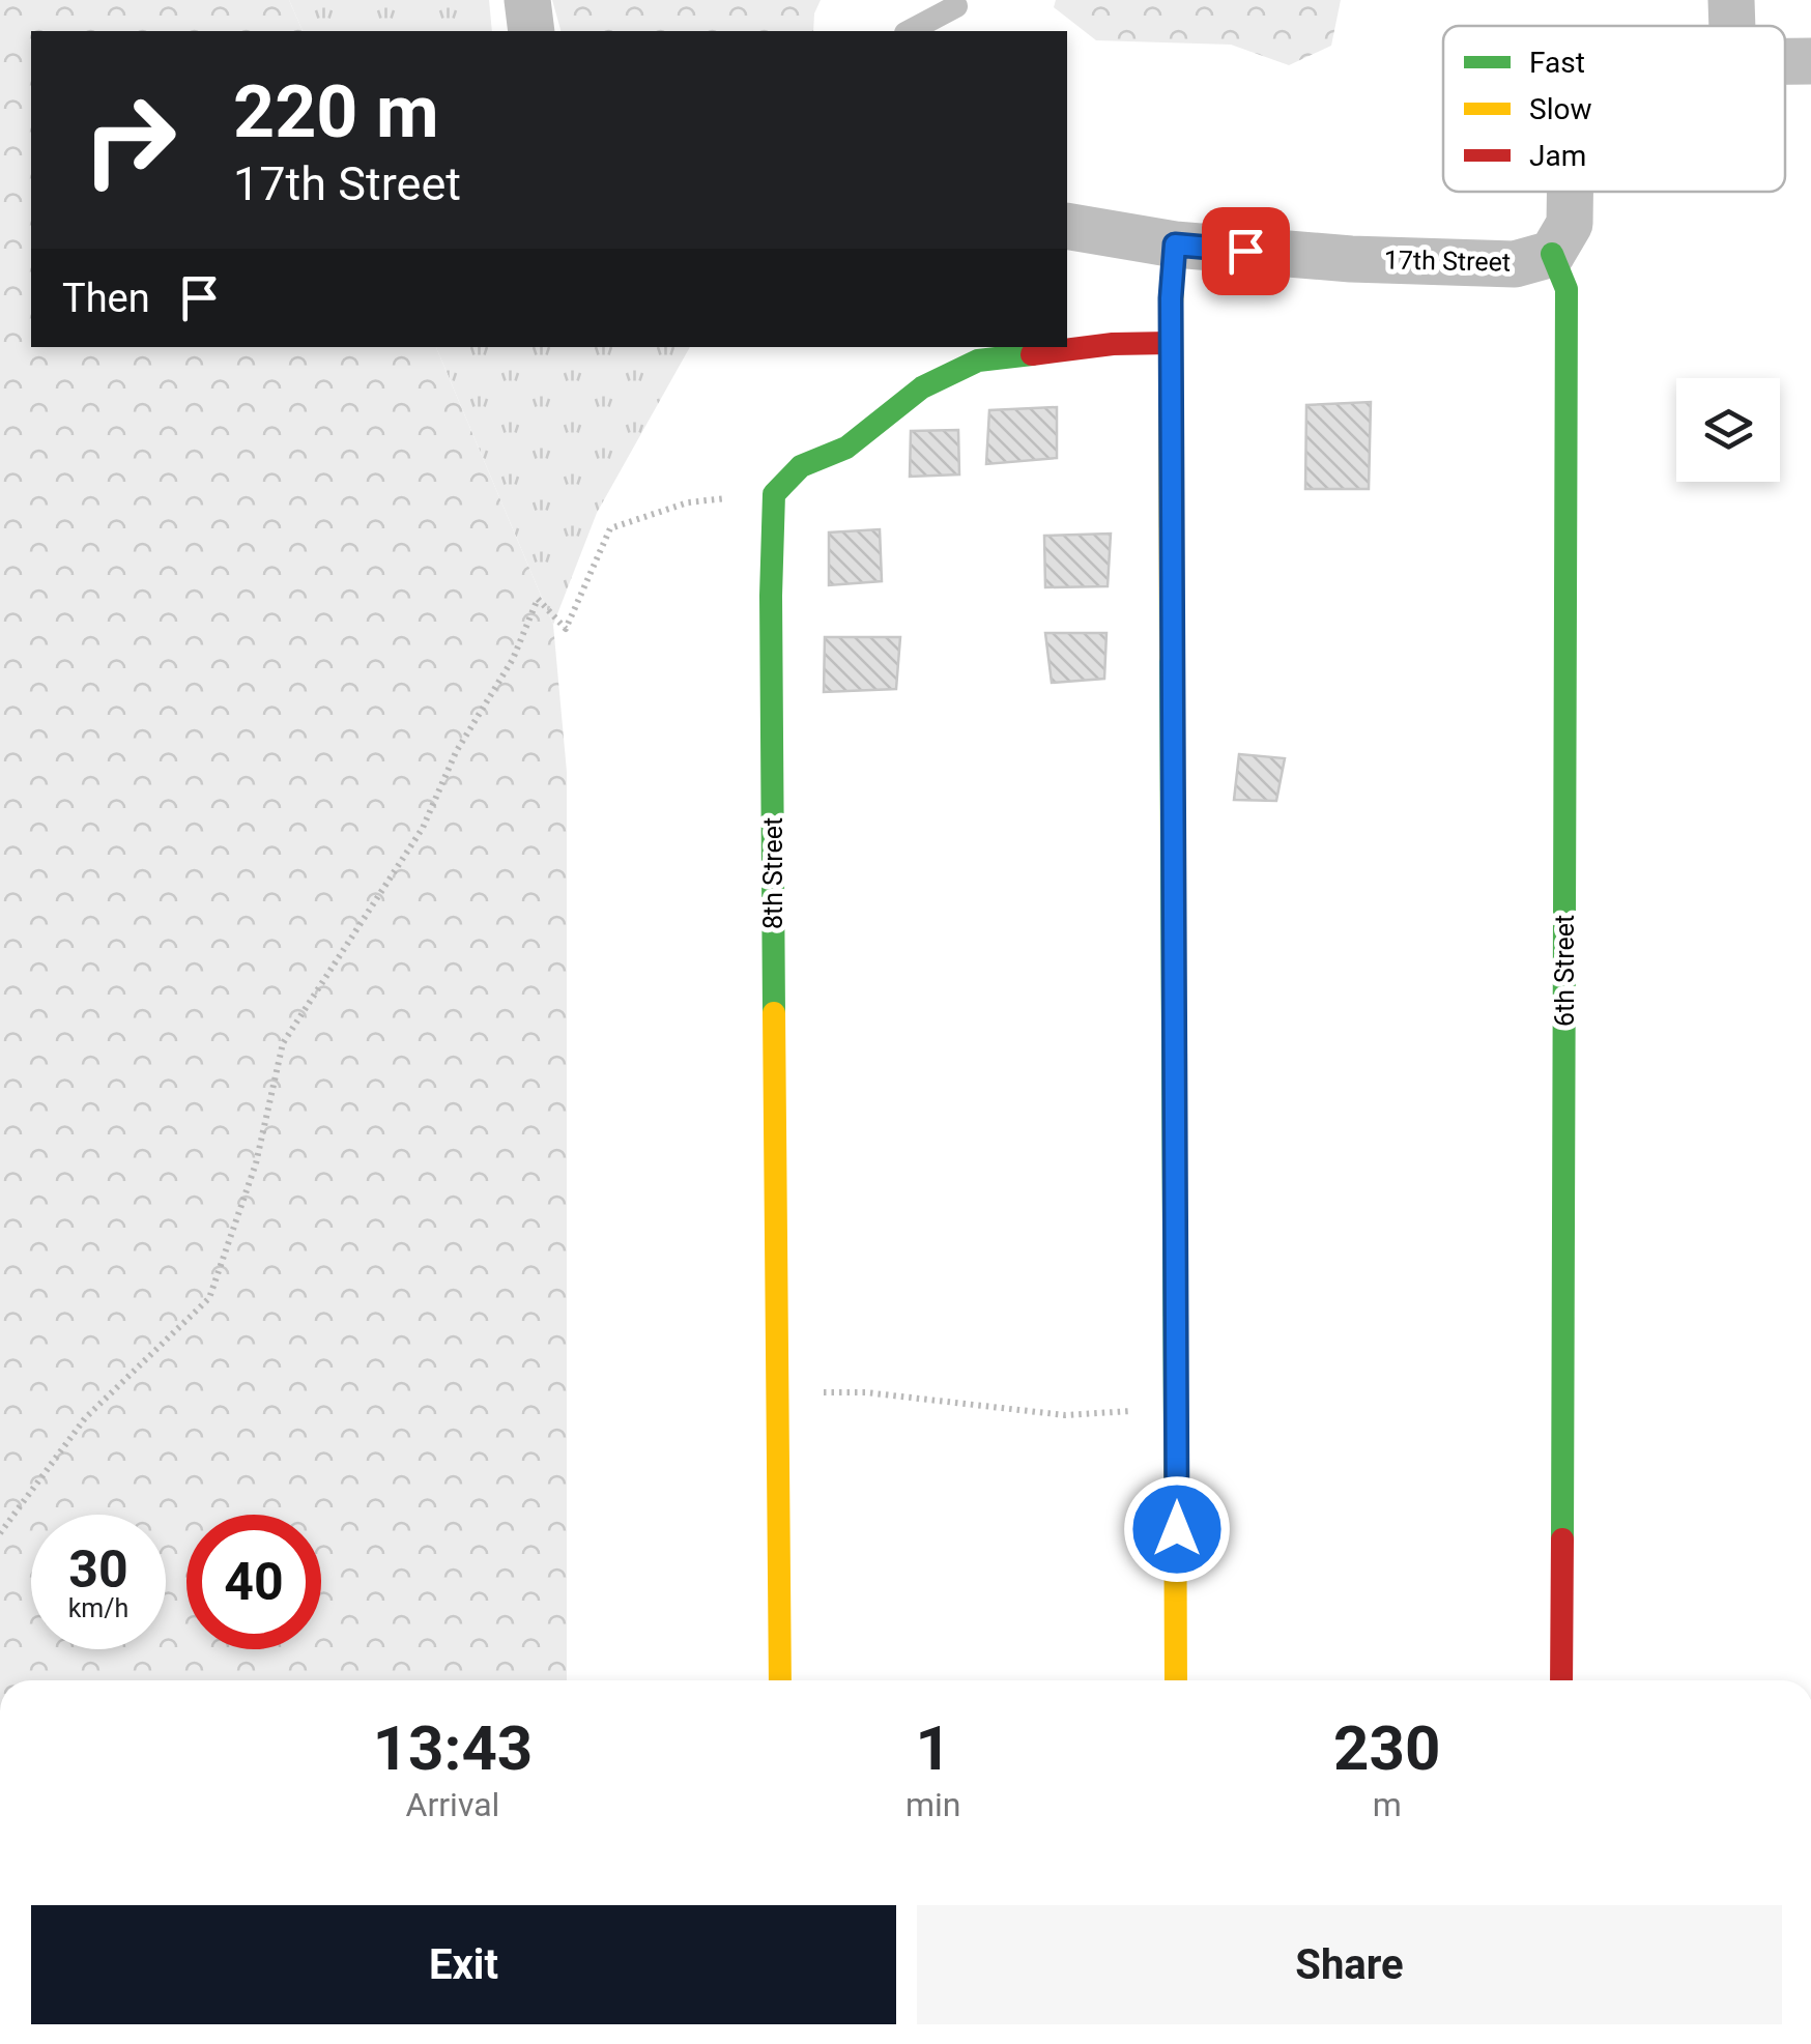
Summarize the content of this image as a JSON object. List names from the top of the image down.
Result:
{
  "streets": {
    "street": ["17th Street", "8th Street", "6th Street"]
  },
  "crossings": [
    ["17th Street", "6th Street"]
  ],
  "legend": ["Fast", "Slow", "Jam"],
  "page": {
    "turn": ["220 m", "17th Street"],
    "then": "Then",
    "speed": "30 km/h",
    "limit": "40",
    "eta": [
      "13:43",
      "Arrival",
      "1",
      "min",
      "230",
      "m"
    ],
    "buttons": ["Exit", "Share"]
  }
}
